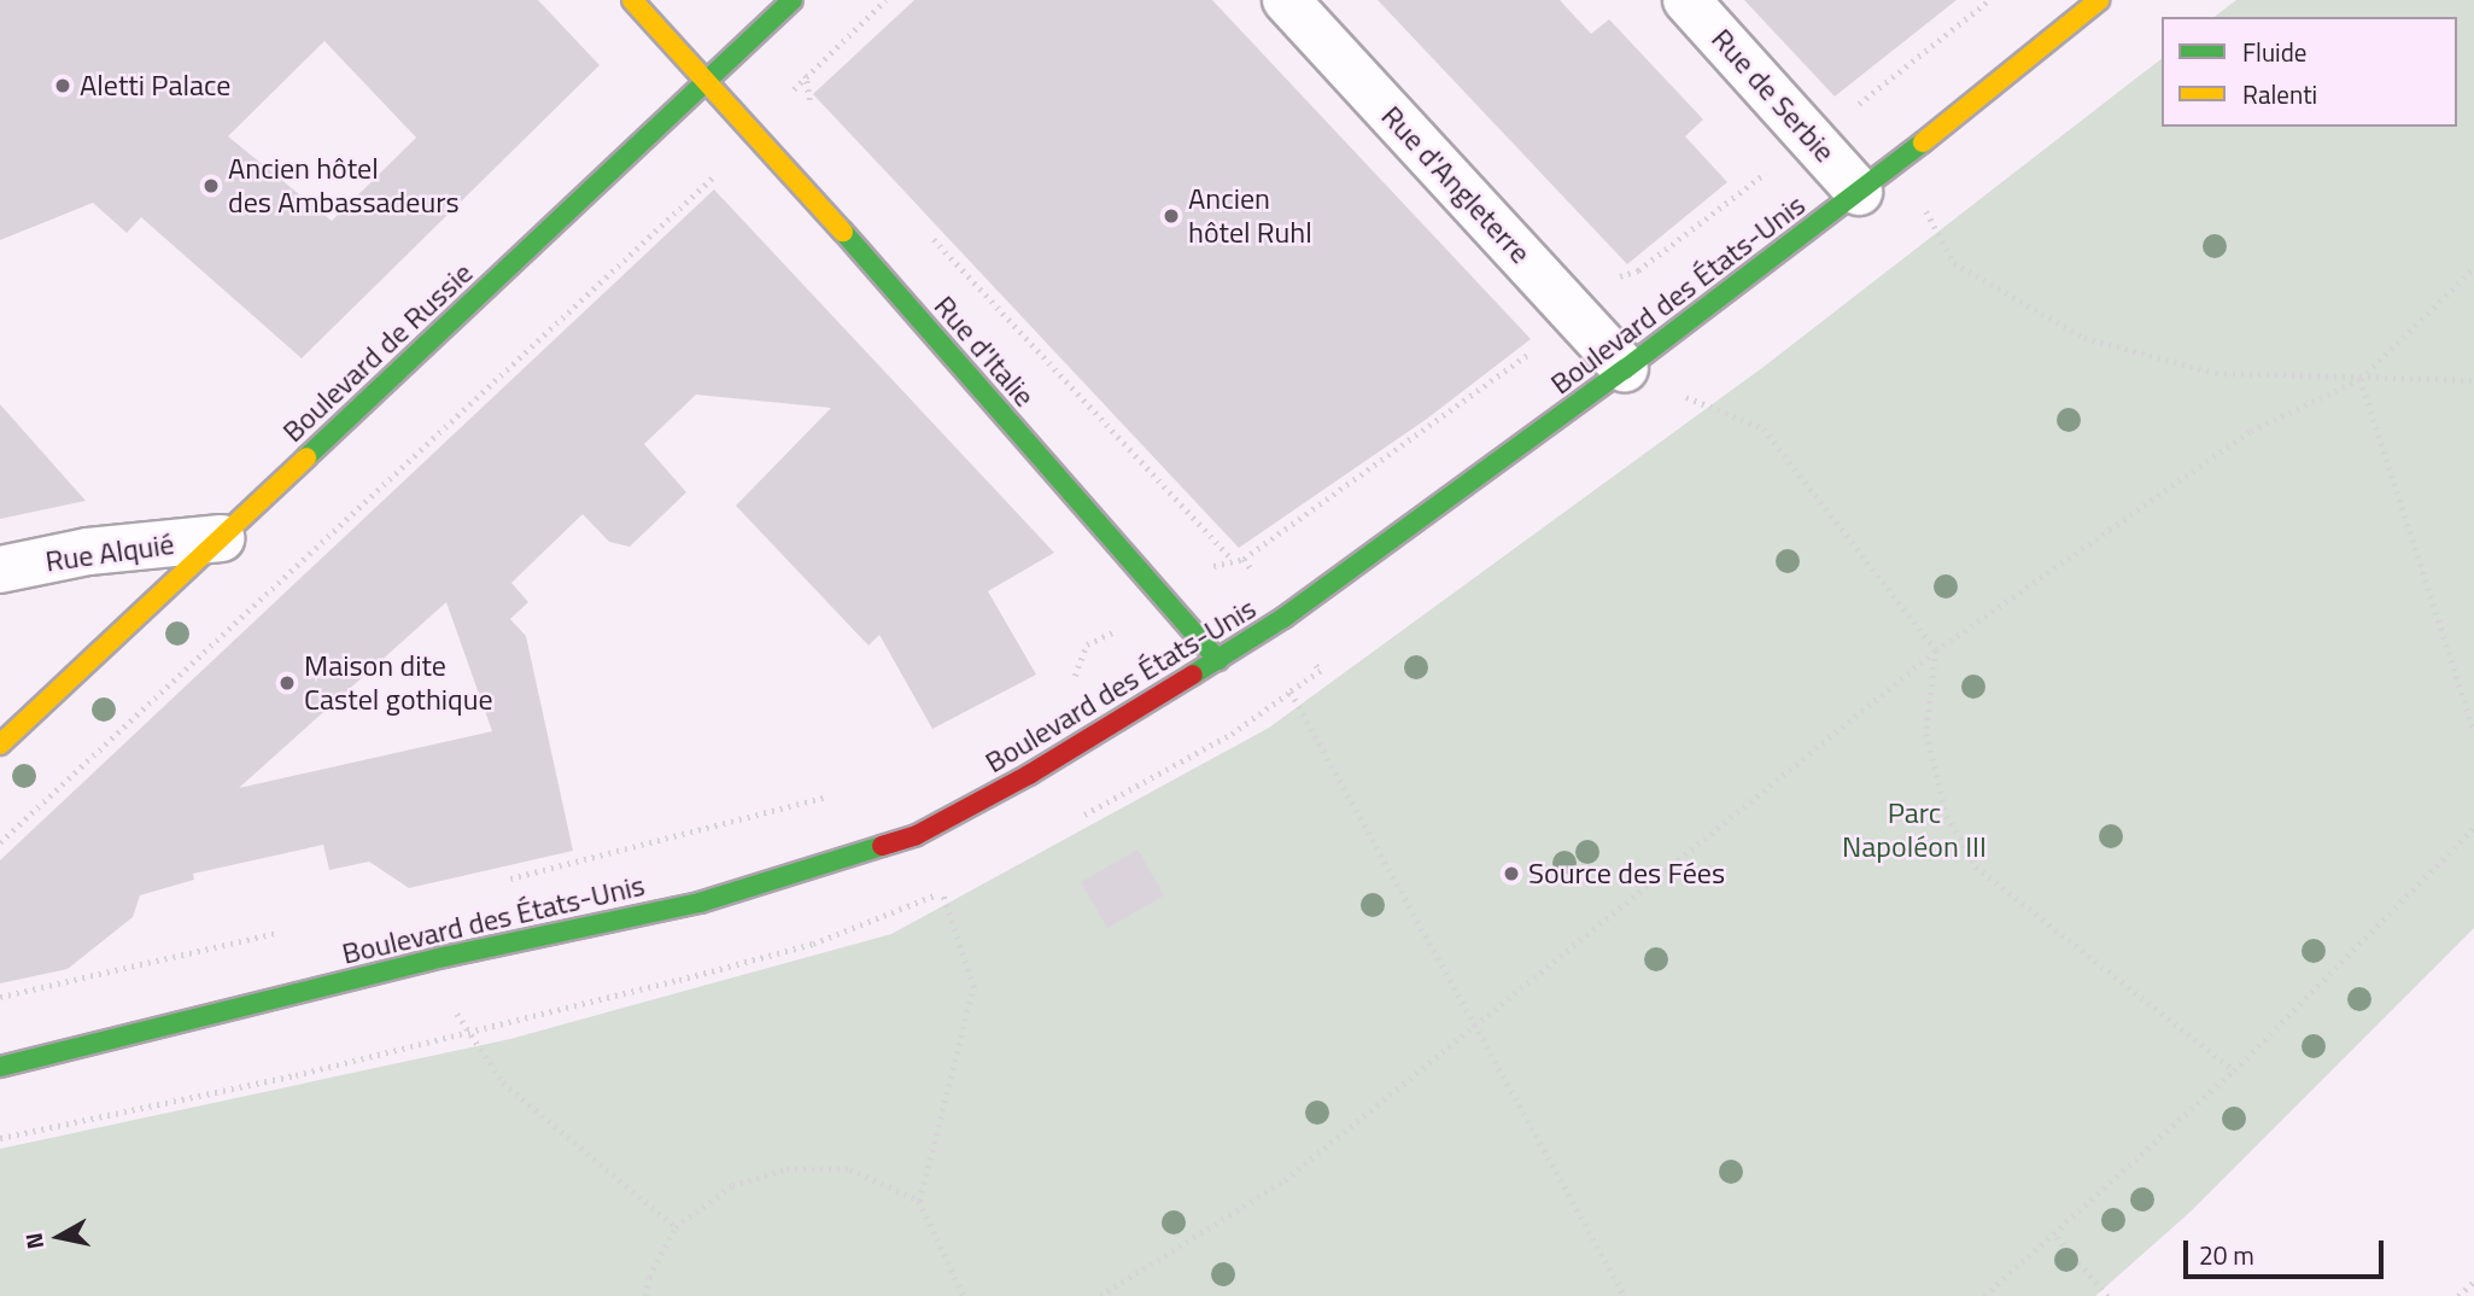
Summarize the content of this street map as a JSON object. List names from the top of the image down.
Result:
{
  "streets": {
    "main road": ["Boulevard des États-Unis", "Rue d'Italie", "Boulevard de Russie"],
    "street": ["Rue de Serbie", "Rue d'Angleterre", "Rue Alquié"]
  },
  "crossings": [
    ["Rue de Serbie", "Boulevard des États-Unis"],
    ["Rue d'Angleterre", "Boulevard des États-Unis"],
    ["Boulevard des États-Unis", "Rue d'Italie"],
    ["Rue d'Italie", "Boulevard de Russie"],
    ["Boulevard de Russie", "Rue Alquié"]
  ],
  "parks": ["Parc Napoléon III"],
  "places": [
    "Aletti Palace",
    "Ancien hôtel des Ambassadeurs",
    "Ancien hôtel Ruhl",
    "Maison dite Castel gothique",
    "Source des Fées"
  ],
  "legend": ["Fluide", "Ralenti"],
  "scale_bar": "20 m",
  "north": "left"
}
